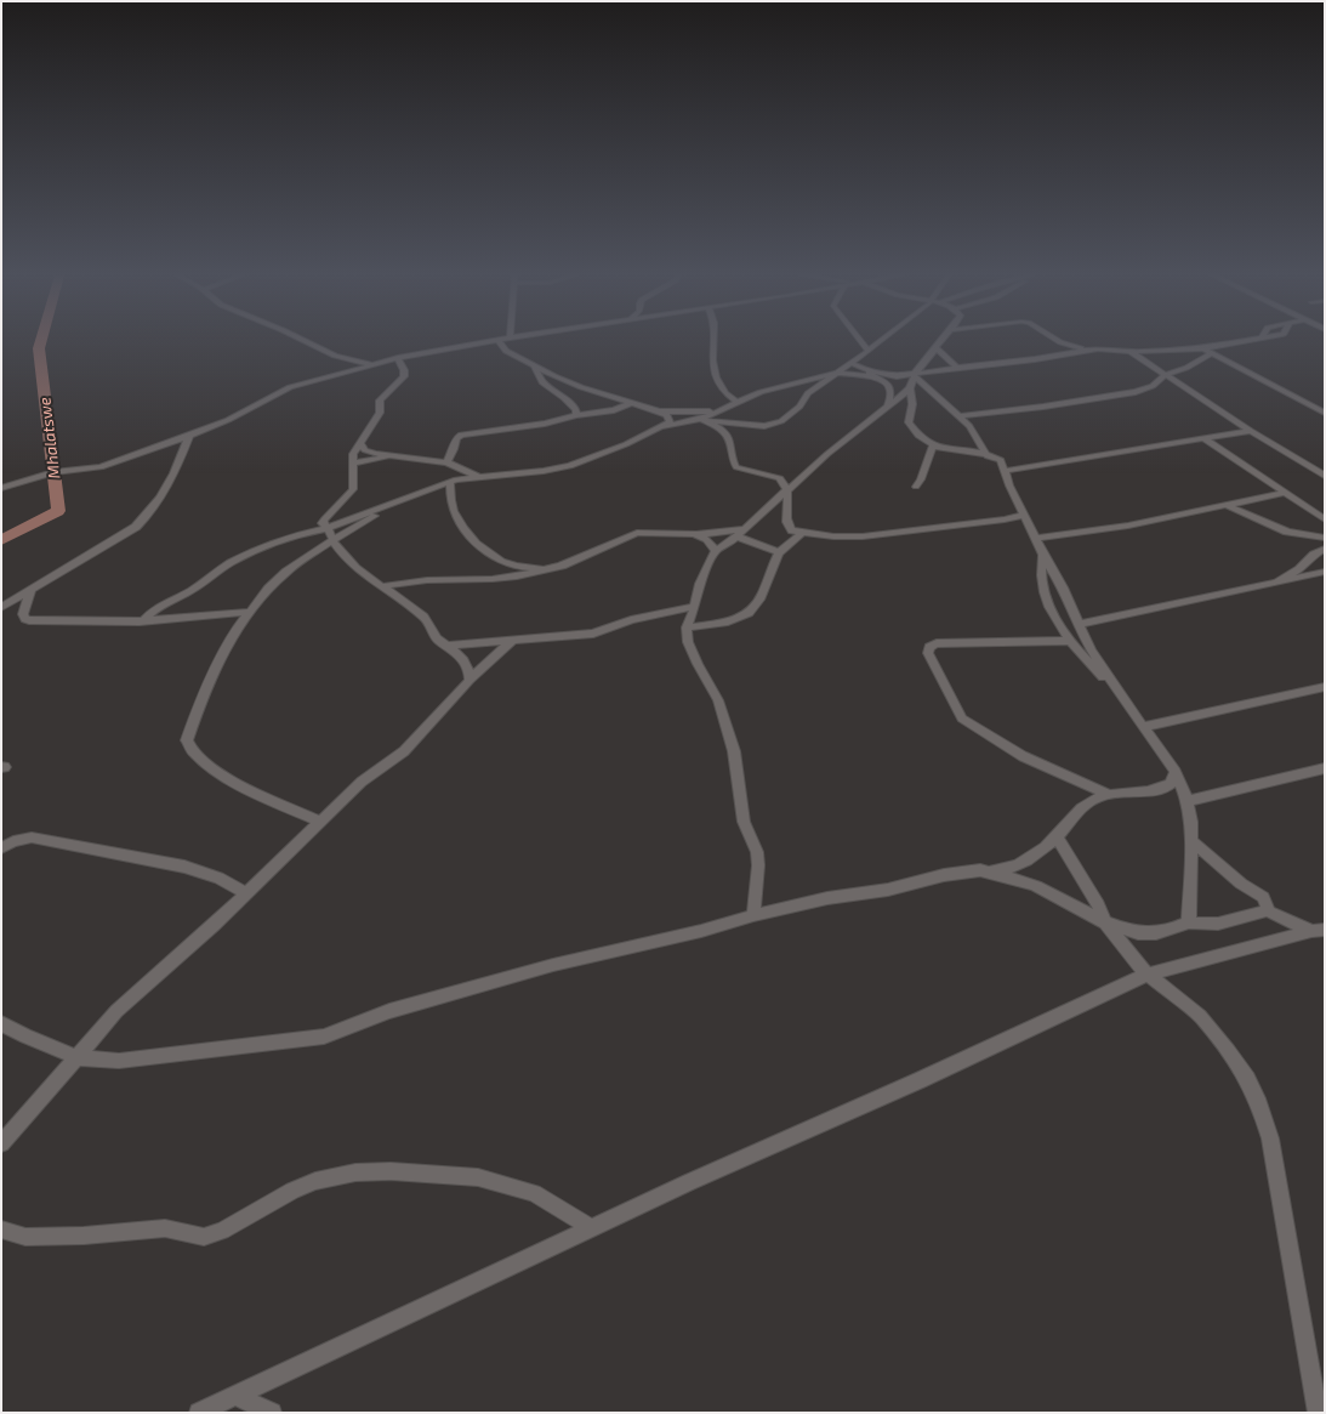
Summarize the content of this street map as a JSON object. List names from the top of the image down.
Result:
{
  "water": ["Mhalatswe"]
}
